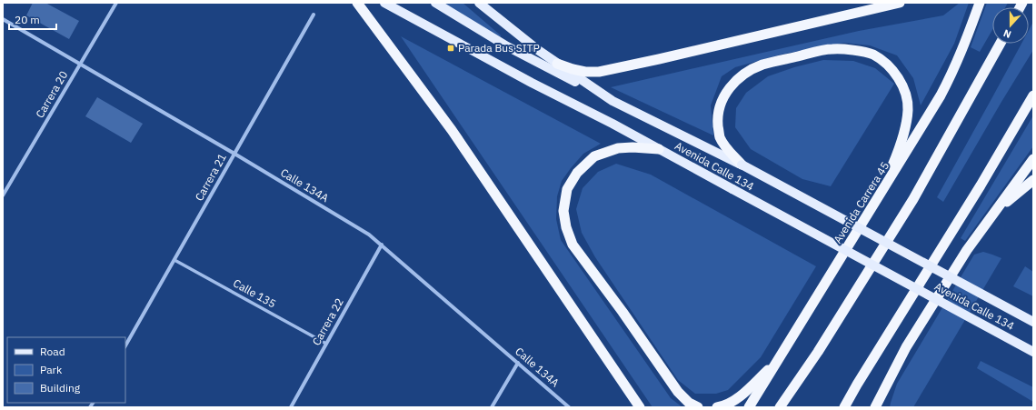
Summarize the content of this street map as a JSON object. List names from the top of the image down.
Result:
{
  "streets": {
    "highway": ["Avenida Carrera 45"],
    "main road": ["Avenida Calle 134"],
    "street": [
      "Carrera 20",
      "Carrera 21",
      "Calle 134A",
      "Calle 135",
      "Carrera 22"
    ]
  },
  "crossings": [
    ["Carrera 20", "Calle 134A"],
    ["Carrera 21", "Calle 134A"],
    ["Carrera 21", "Calle 135"],
    ["Calle 134A", "Carrera 22"],
    ["Calle 135", "Carrera 22"]
  ],
  "places": {
    "transit": ["Parada Bus SITP"]
  },
  "legend": ["Road", "Park", "Building"],
  "scale_bar": "20 m",
  "north": "bottom"
}
